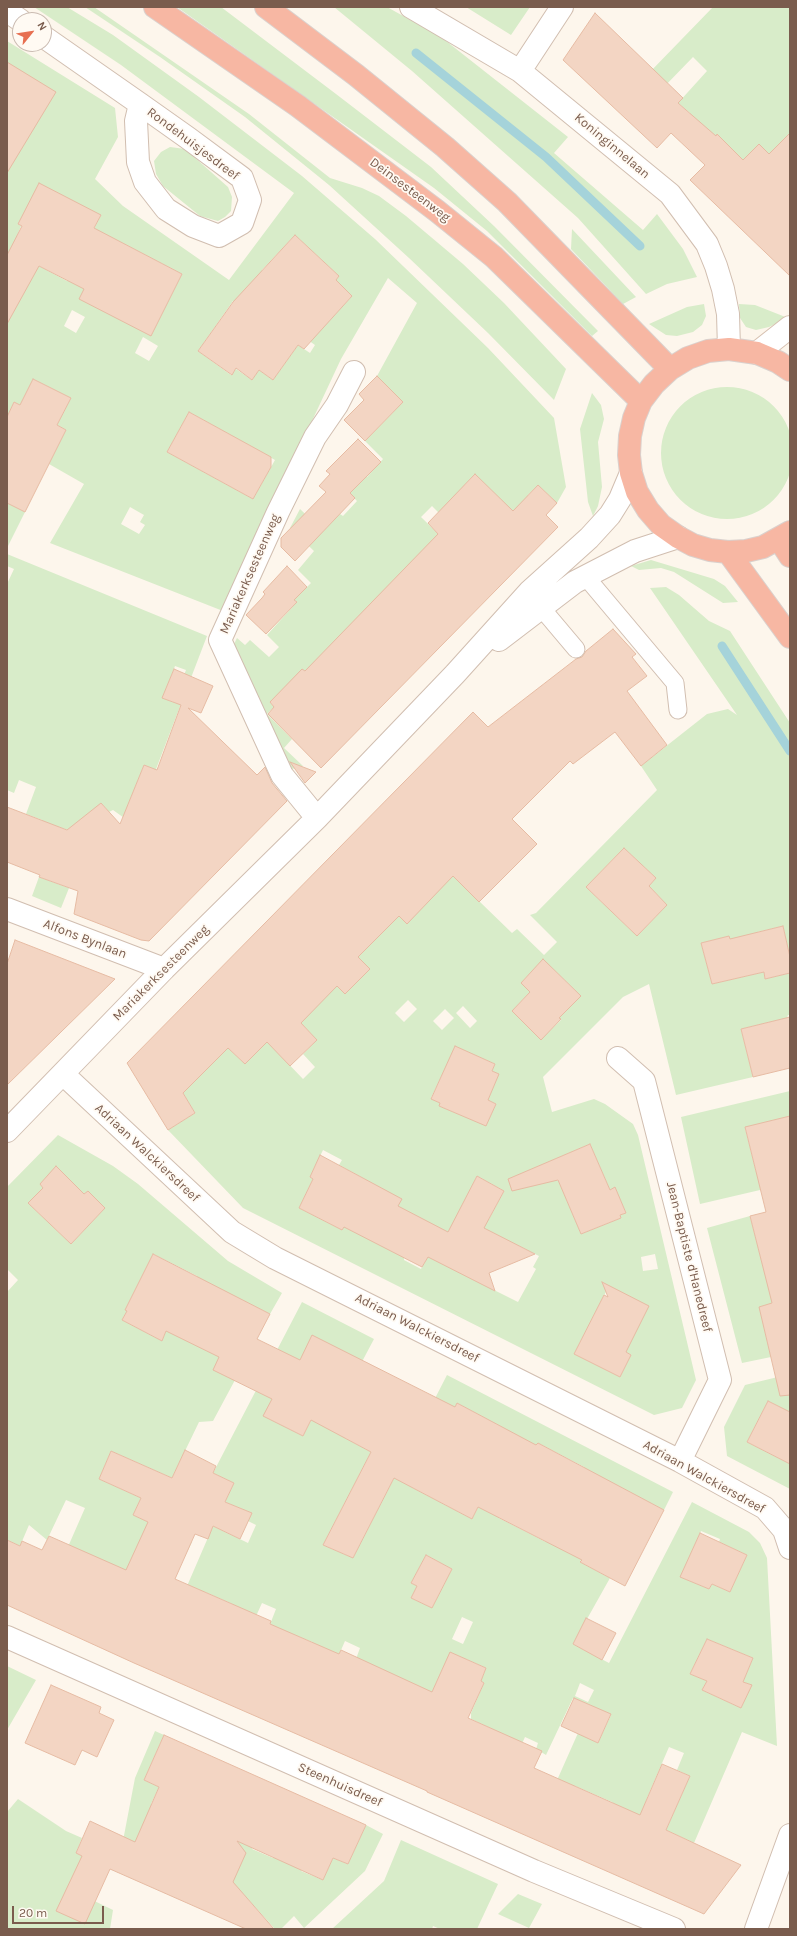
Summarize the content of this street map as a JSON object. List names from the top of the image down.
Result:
{
  "streets": {
    "highway": ["Deinsesteenweg"],
    "street": [
      "Rondehuisjesdreef",
      "Koninginnelaan",
      "Mariakerksesteenweg",
      "Alfons Bynlaan",
      "Adriaan Walckiersdreef",
      "Jean-Baptiste d'Hanedreef",
      "Steenhuisdreef"
    ]
  },
  "crossings": [
    ["Mariakerksesteenweg", "Alfons Bynlaan"],
    ["Mariakerksesteenweg", "Adriaan Walckiersdreef"],
    ["Adriaan Walckiersdreef", "Jean-Baptiste d'Hanedreef"]
  ],
  "scale_bar": "20 m",
  "north": "top right"
}
